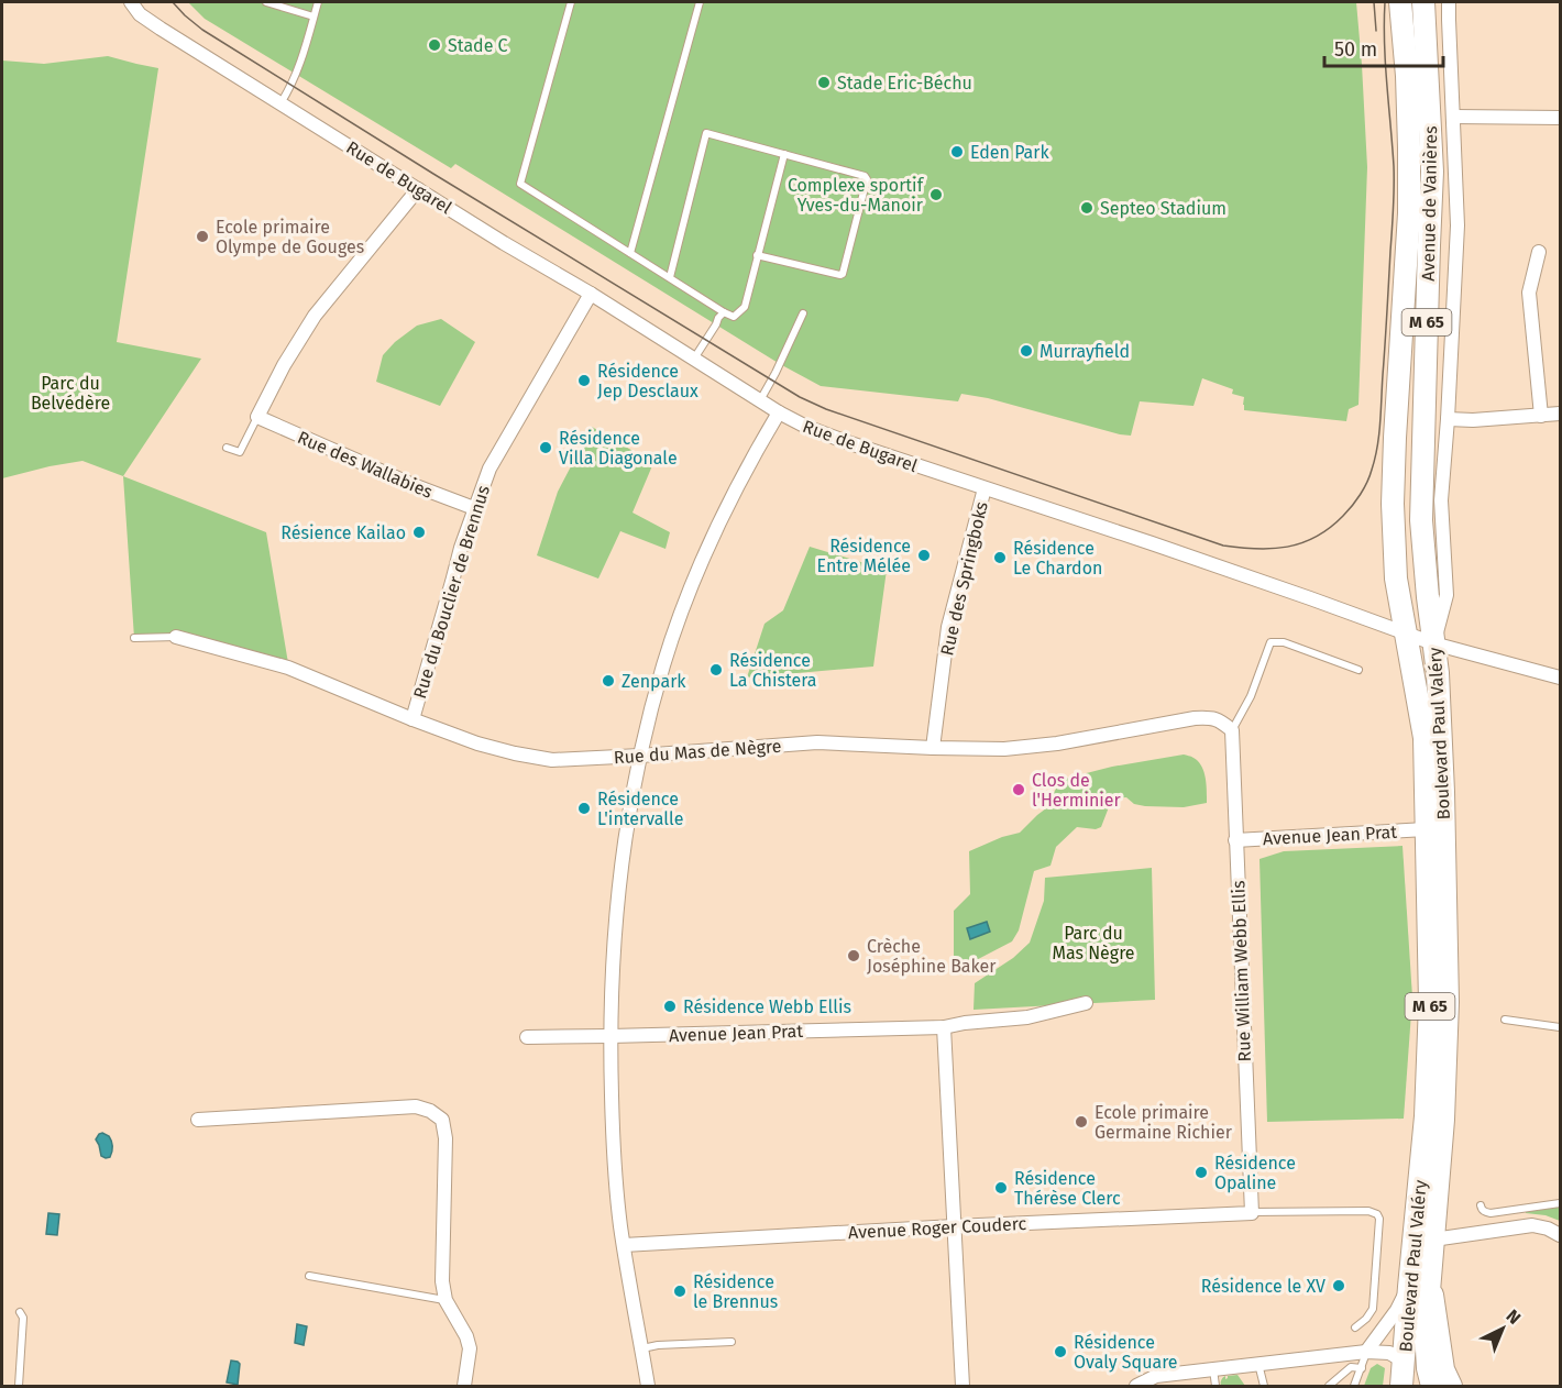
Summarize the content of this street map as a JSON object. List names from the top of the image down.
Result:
{
  "streets": {
    "main road": ["Avenue de Vanières", "M 65", "Boulevard Paul Valéry"],
    "street": [
      "Rue de Bugarel",
      "Rue des Wallabies",
      "Rue des Springboks",
      "Rue du Bouclier de Brennus",
      "Rue du Mas de Nègre",
      "Avenue Jean Prat",
      "Rue William Webb Ellis",
      "Avenue Roger Couderc"
    ]
  },
  "crossings": [
    ["Rue de Bugarel", "Avenue de Vanières"],
    ["Rue de Bugarel", "Rue des Springboks"],
    ["Rue de Bugarel", "Rue du Bouclier de Brennus"],
    ["Rue de Bugarel", "Boulevard Paul Valéry"],
    ["Avenue de Vanières", "Boulevard Paul Valéry"],
    ["Rue des Wallabies", "Rue du Bouclier de Brennus"],
    ["Rue des Springboks", "Rue du Mas de Nègre"],
    ["Rue du Bouclier de Brennus", "Rue du Mas de Nègre"],
    ["Boulevard Paul Valéry", "Avenue Jean Prat"],
    ["Rue du Mas de Nègre", "Rue William Webb Ellis"],
    ["Avenue Jean Prat", "Rue William Webb Ellis"],
    ["Rue William Webb Ellis", "Avenue Roger Couderc"]
  ],
  "parks": ["Parc du Belvédère", "Parc du Mas Nègre"],
  "places": [
    "Stade C",
    "Stade Eric-Béchu",
    "Eden Park",
    "Complexe sportif Yves-du-Manoir",
    "Septeo Stadium",
    "Ecole primaire Olympe de Gouges",
    "Murrayfield",
    "Résidence Jep Desclaux",
    "Résidence Villa Diagonale",
    "Résience Kailao",
    "Résidence Entre Mélée",
    "Résidence Le Chardon",
    "Résidence La Chistera",
    "Zenpark",
    "Clos de l'Herminier",
    "Résidence L'intervalle",
    "Crèche Joséphine Baker",
    "Résidence Webb Ellis",
    "Ecole primaire Germaine Richier",
    "Résidence Opaline",
    "Résidence Thérèse Clerc",
    "Résidence le XV",
    "Résidence le Brennus",
    "Résidence Ovaly Square"
  ],
  "scale_bar": "50 m",
  "north": "top right"
}
